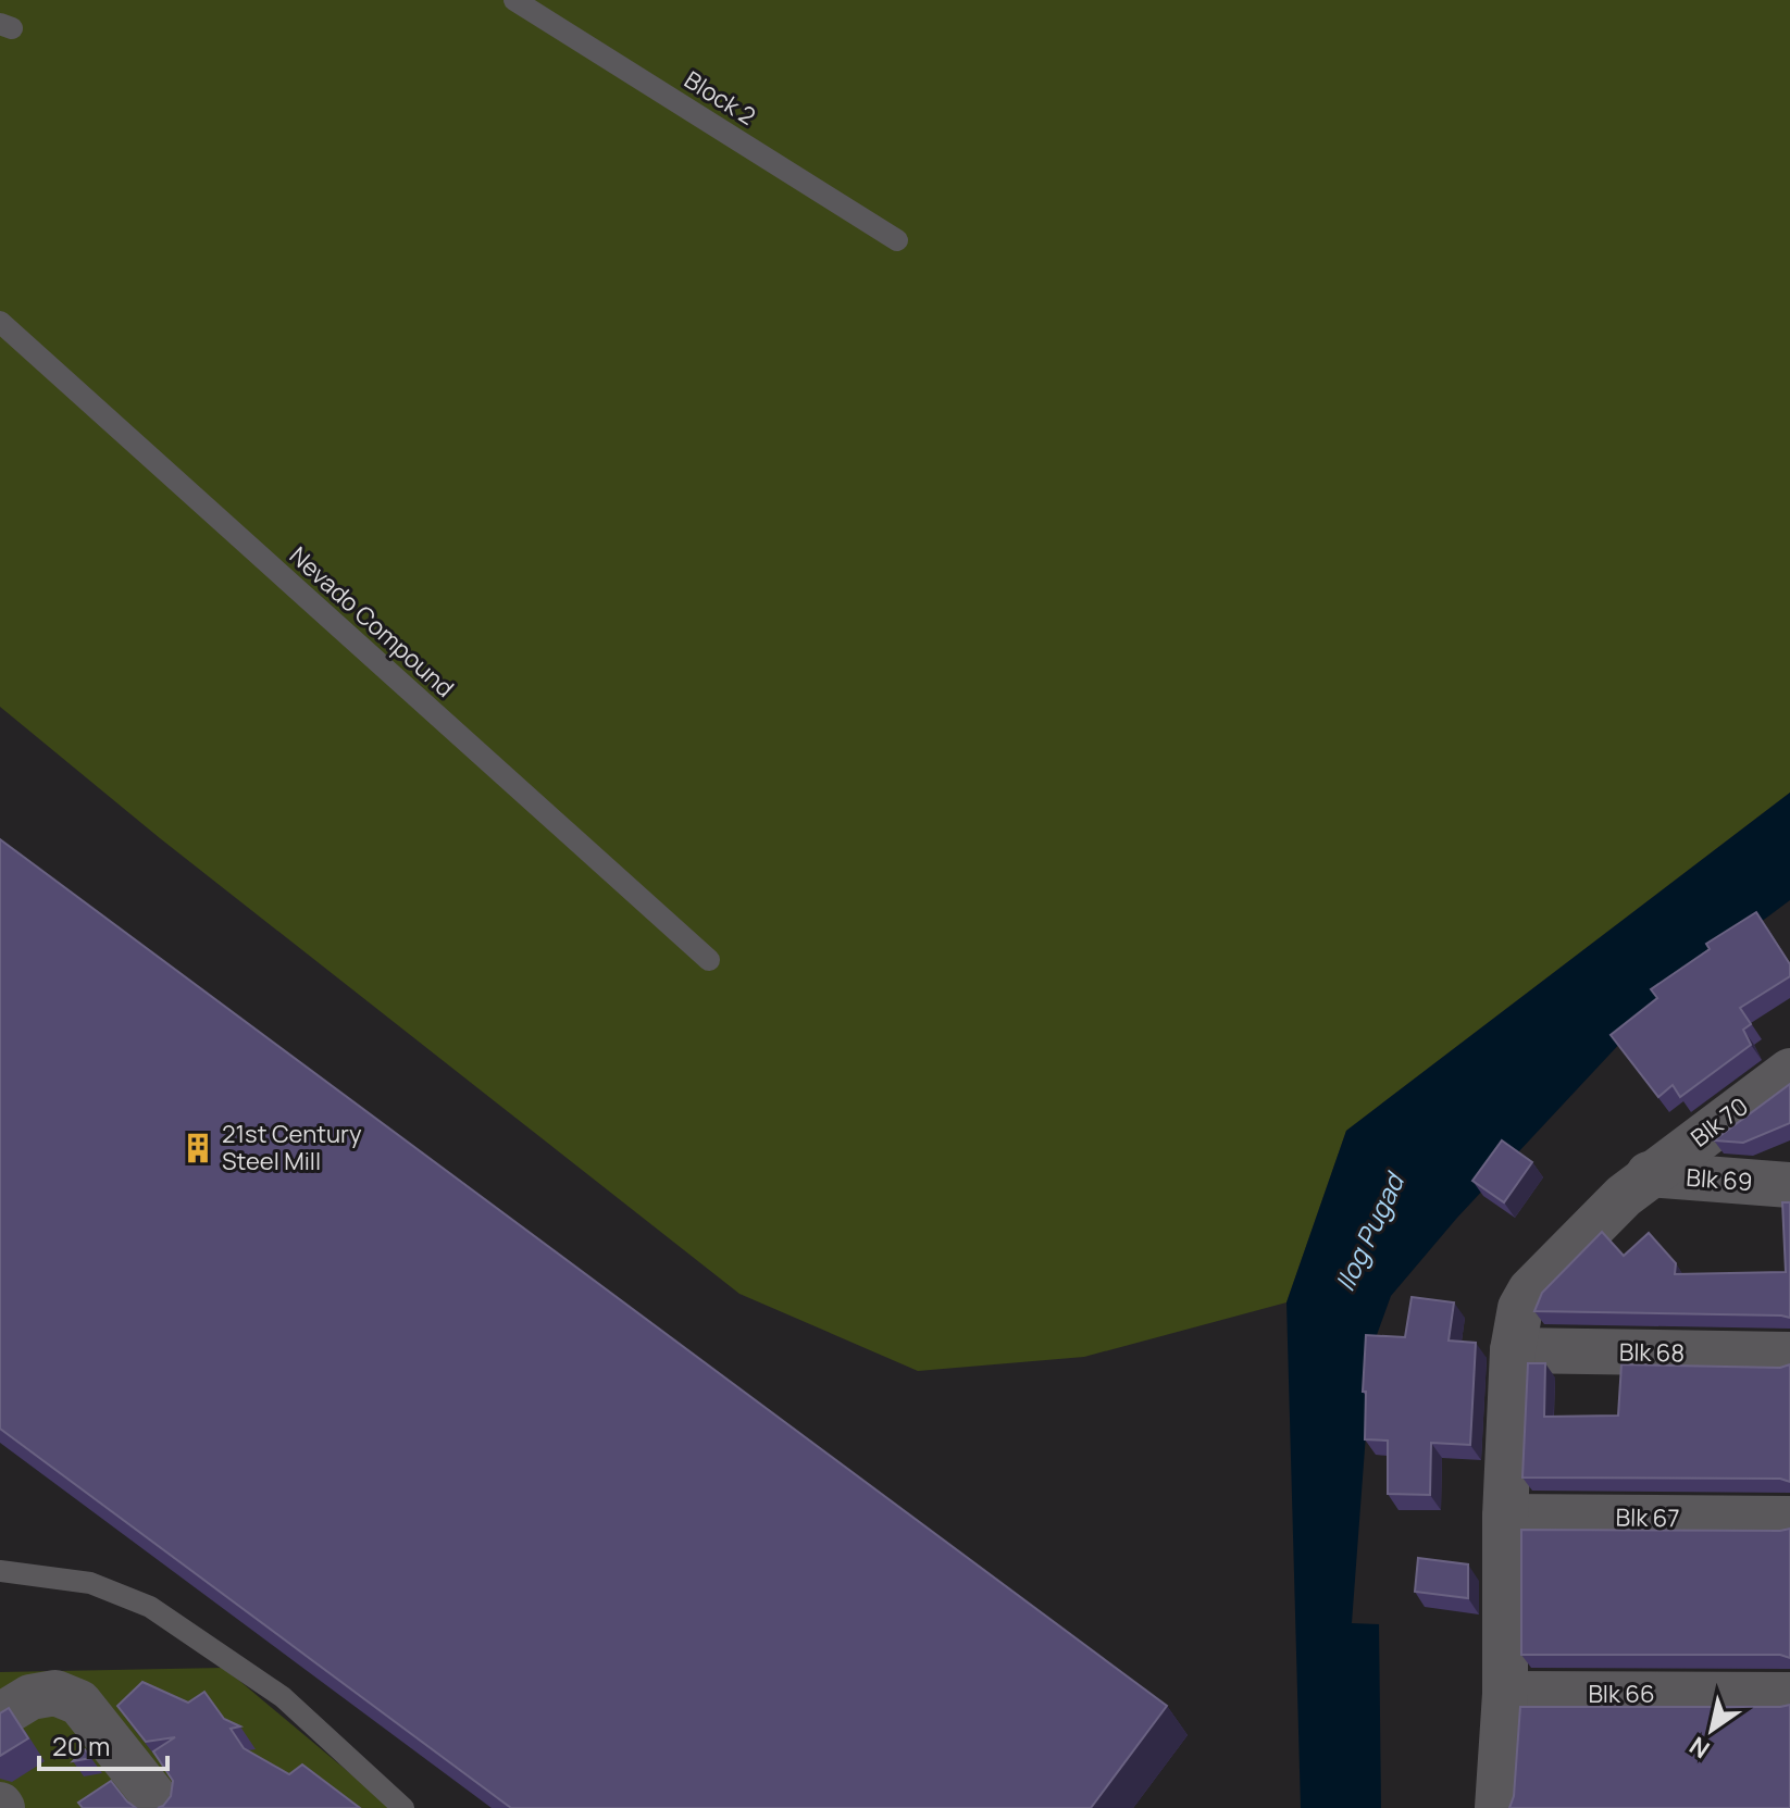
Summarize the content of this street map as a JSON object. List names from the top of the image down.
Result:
{
  "streets": {
    "street": [
      "Blk 70",
      "Blk 69",
      "Blk 68",
      "Blk 67",
      "Blk 66"
    ],
    "lane": ["Block 2", "Nevado Compound"]
  },
  "crossings": [
    ["Blk 70", "Blk 69"],
    ["Blk 70", "Blk 68"],
    ["Blk 70", "Blk 67"],
    ["Blk 70", "Blk 66"]
  ],
  "water": ["Ilog Pugad"],
  "places": {
    "building": ["21st Century Steel Mill"]
  },
  "scale_bar": "20 m",
  "north": "bottom left"
}
